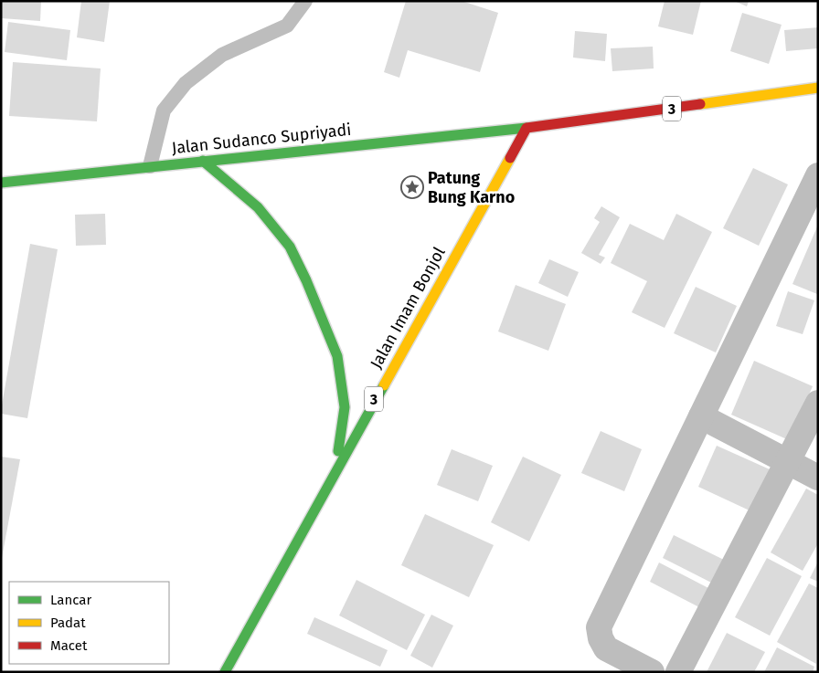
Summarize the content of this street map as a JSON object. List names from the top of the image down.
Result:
{
  "streets": {
    "main road": ["3", "Jalan Sudanco Supriyadi", "Jalan Imam Bonjol"]
  },
  "crossings": [
    ["3", "Jalan Sudanco Supriyadi"],
    ["3", "Jalan Imam Bonjol"],
    ["Jalan Sudanco Supriyadi", "Jalan Imam Bonjol"]
  ],
  "places": {
    "place": ["Patung Bung Karno"]
  },
  "legend": ["Lancar", "Padat", "Macet"]
}
